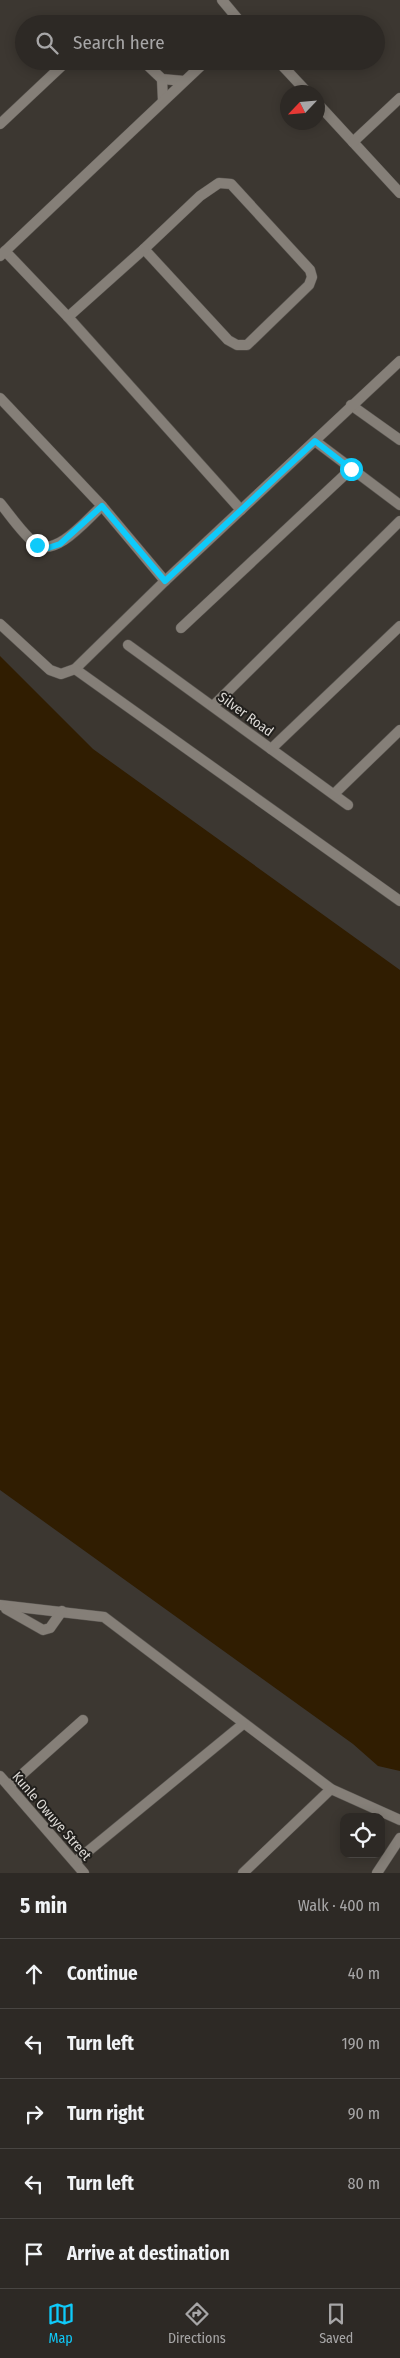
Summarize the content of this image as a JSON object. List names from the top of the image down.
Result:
{
  "streets": {
    "street": ["Silver Road", "Kunle Owuye Street"]
  },
  "north": "bottom left",
  "page": {
    "search": "Search here",
    "heading": ["5 min", "Walk · 400 m"],
    "list": [
      ["Continue", "40 m"],
      ["Turn left", "190 m"],
      ["Turn right", "90 m"],
      ["Turn left", "80 m"],
      "Arrive at destination"
    ],
    "nav": ["Map", "Directions", "Saved"]
  }
}
